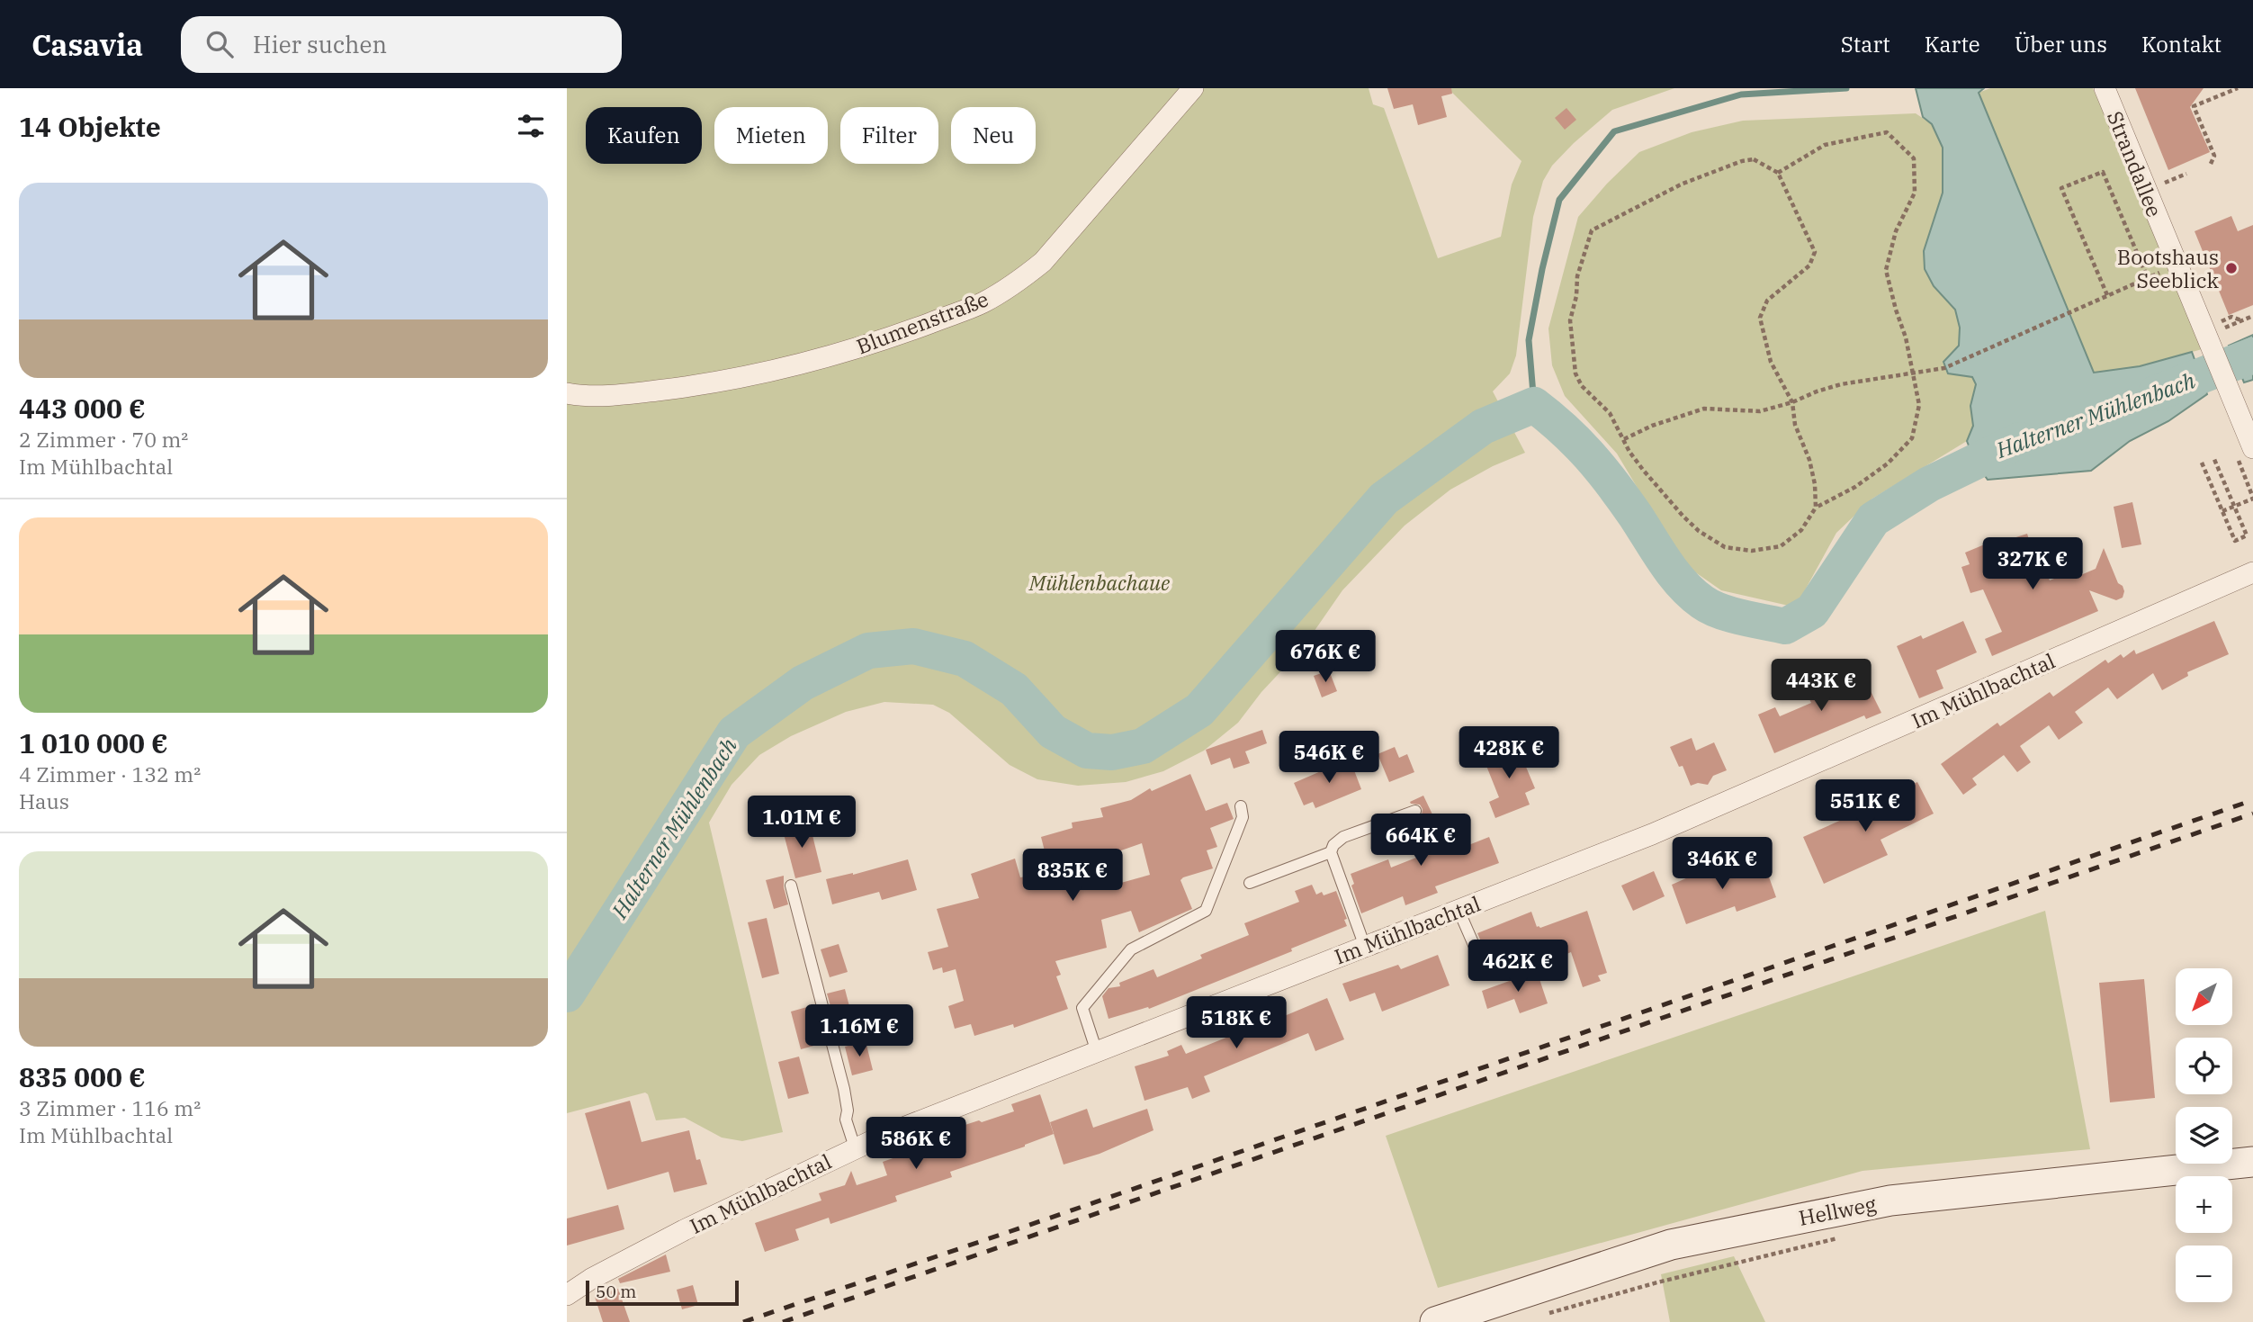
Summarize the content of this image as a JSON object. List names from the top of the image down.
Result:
{
  "streets": {
    "street": [
      "Strandallee",
      "Blumenstraße",
      "Im Mühlbachtal",
      "Hellweg"
    ]
  },
  "water": ["Halterner Mühlenbach"],
  "parks": ["Mühlenbachaue"],
  "places": ["Bootshaus Seeblick"],
  "scale_bar": "50 m",
  "north": "bottom left",
  "page": {
    "header": "Casavia",
    "search": "Hier suchen",
    "nav": [
      "Start",
      "Karte",
      "Über uns",
      "Kontakt"
    ],
    "heading": "14 Objekte",
    "chip": [
      "Kaufen",
      "Mieten",
      "Filter",
      "Neu"
    ],
    "list": [
      {
        "name": "443 000 €",
        "note": "2 Zimmer · 70 m² · Im Mühlbachtal"
      },
      {
        "name": "1 010 000 €",
        "note": "4 Zimmer · 132 m² · Haus"
      },
      {
        "name": "835 000 €",
        "note": "3 Zimmer · 116 m² · Im Mühlbachtal"
      }
    ],
    "price": [
      "327K €",
      "676K €",
      "443K €",
      "428K €",
      "546K €",
      "551K €",
      "1.01M €",
      "664K €",
      "346K €",
      "835K €",
      "462K €",
      "518K €",
      "1.16M €",
      "586K €"
    ],
    "map_buttons": ["+", "−"],
    "scale": "50 m"
  }
}
